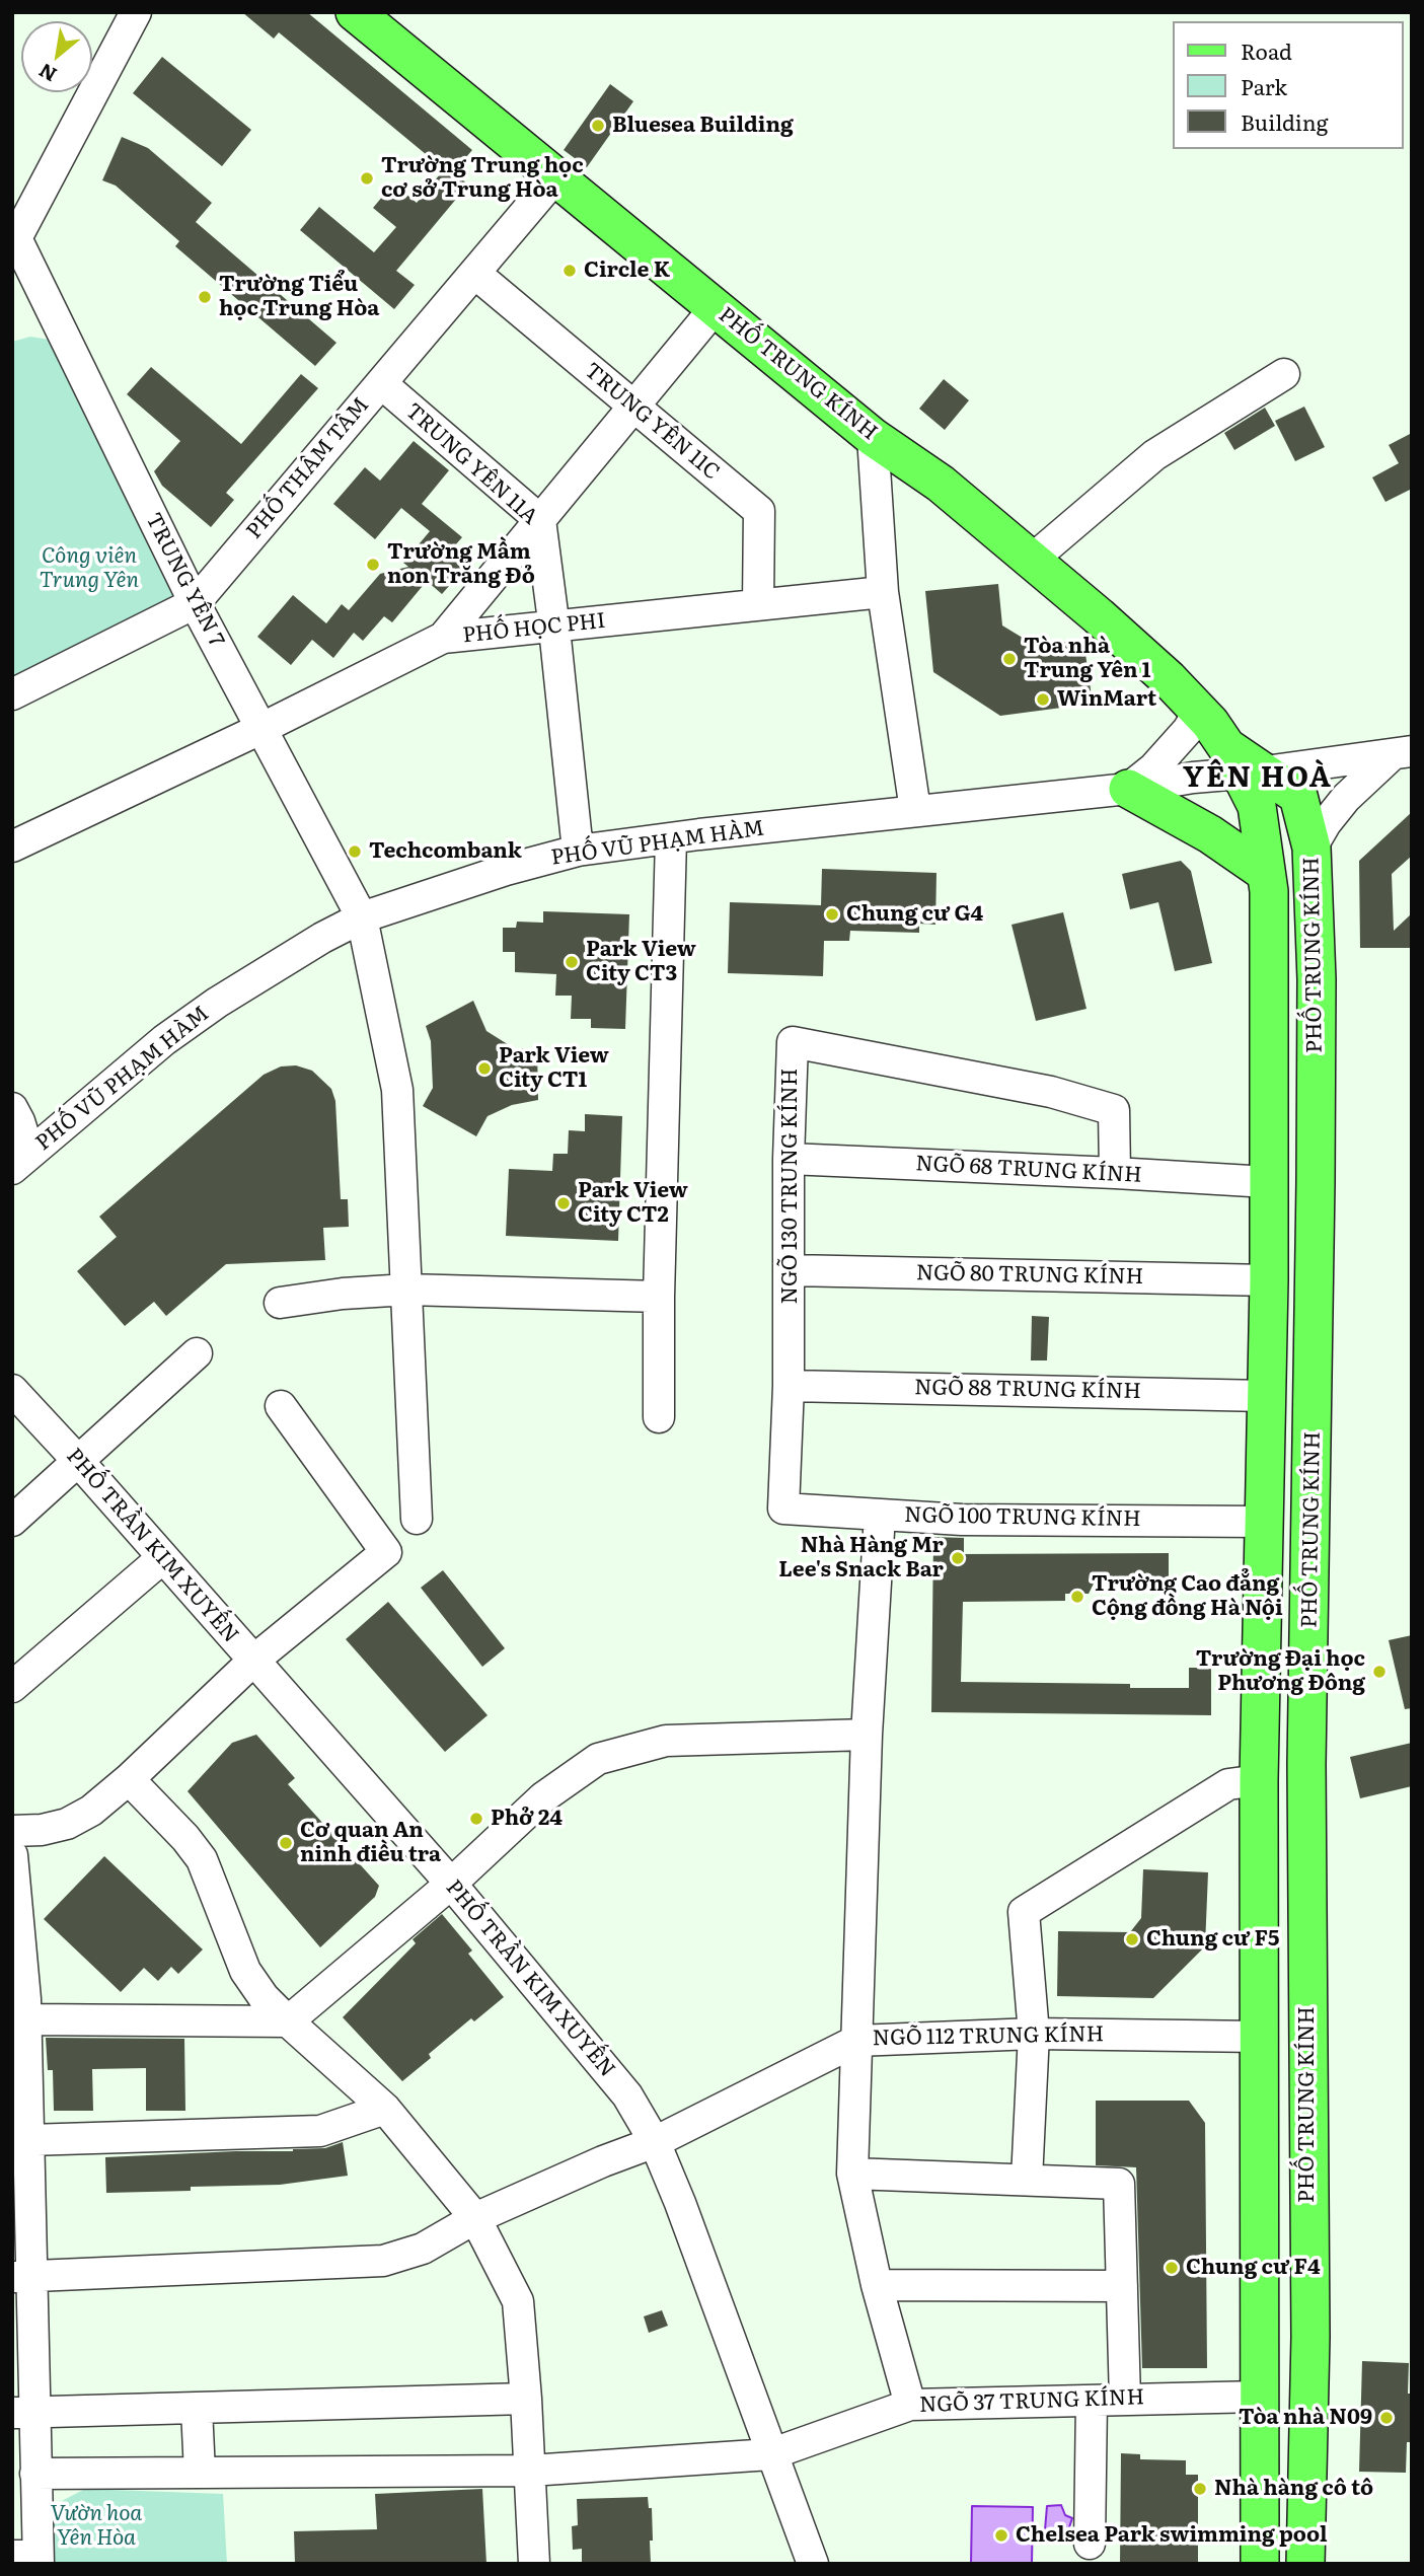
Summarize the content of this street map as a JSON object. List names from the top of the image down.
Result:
{
  "streets": {
    "main road": ["PHỐ TRUNG KÍNH"],
    "street": [
      "TRUNG YÊN 11C",
      "TRUNG YÊN 11A",
      "PHỐ THÂM TÂM",
      "TRUNG YÊN 7",
      "PHỐ HỌC PHI",
      "PHỐ VŨ PHẠM HÀM",
      "NGÕ 68 TRUNG KÍNH",
      "NGÕ 130 TRUNG KÍNH",
      "NGÕ 80 TRUNG KÍNH",
      "NGÕ 88 TRUNG KÍNH",
      "NGÕ 100 TRUNG KÍNH",
      "PHỐ TRẦN KIM XUYẾN",
      "NGÕ 112 TRUNG KÍNH",
      "NGÕ 37 TRUNG KÍNH"
    ]
  },
  "crossings": [
    ["PHỐ TRUNG KÍNH", "PHỐ THÂM TÂM"],
    ["PHỐ TRUNG KÍNH", "PHỐ VŨ PHẠM HÀM"],
    ["PHỐ TRUNG KÍNH", "NGÕ 68 TRUNG KÍNH"],
    ["PHỐ TRUNG KÍNH", "NGÕ 80 TRUNG KÍNH"],
    ["PHỐ TRUNG KÍNH", "NGÕ 88 TRUNG KÍNH"],
    ["PHỐ TRUNG KÍNH", "NGÕ 100 TRUNG KÍNH"],
    ["PHỐ TRUNG KÍNH", "NGÕ 112 TRUNG KÍNH"],
    ["PHỐ TRUNG KÍNH", "NGÕ 37 TRUNG KÍNH"],
    ["TRUNG YÊN 11C", "PHỐ THÂM TÂM"],
    ["TRUNG YÊN 11C", "PHỐ HỌC PHI"],
    ["TRUNG YÊN 11A", "PHỐ THÂM TÂM"],
    ["TRUNG YÊN 11A", "PHỐ HỌC PHI"],
    ["TRUNG YÊN 11A", "PHỐ VŨ PHẠM HÀM"],
    ["PHỐ THÂM TÂM", "TRUNG YÊN 7"],
    ["TRUNG YÊN 7", "PHỐ HỌC PHI"],
    ["TRUNG YÊN 7", "PHỐ VŨ PHẠM HÀM"],
    ["NGÕ 68 TRUNG KÍNH", "NGÕ 130 TRUNG KÍNH"],
    ["NGÕ 130 TRUNG KÍNH", "NGÕ 80 TRUNG KÍNH"],
    ["NGÕ 130 TRUNG KÍNH", "NGÕ 88 TRUNG KÍNH"],
    ["NGÕ 130 TRUNG KÍNH", "NGÕ 100 TRUNG KÍNH"],
    ["PHỐ TRẦN KIM XUYẾN", "NGÕ 112 TRUNG KÍNH"],
    ["PHỐ TRẦN KIM XUYẾN", "NGÕ 37 TRUNG KÍNH"]
  ],
  "districts": ["YÊN HOÀ"],
  "parks": ["Công viên Trung Yên", "Vườn hoa Yên Hòa"],
  "places": [
    "Bluesea Building",
    "Trường Trung học cơ sở Trung Hòa",
    "Circle K",
    "Trường Tiểu học Trung Hòa",
    "Trường Mầm non Trăng Đỏ",
    "Tòa nhà Trung Yên 1",
    "WinMart",
    "Techcombank",
    "Chung cư G4",
    "Park View City CT3",
    "Park View City CT1",
    "Park View City CT2",
    "Nhà Hàng Mr Lee's Snack Bar",
    "Trường Cao đẳng Cộng đồng Hà Nội",
    "Trường Đại học Phương Đông",
    "Phở 24",
    "Cơ quan An ninh điều tra",
    "Chung cư F5",
    "Chung cư F4",
    "Tòa nhà N09",
    "Nhà hàng cô tô",
    "Chelsea Park swimming pool"
  ],
  "legend": ["Road", "Park", "Building"],
  "north": "bottom left"
}
